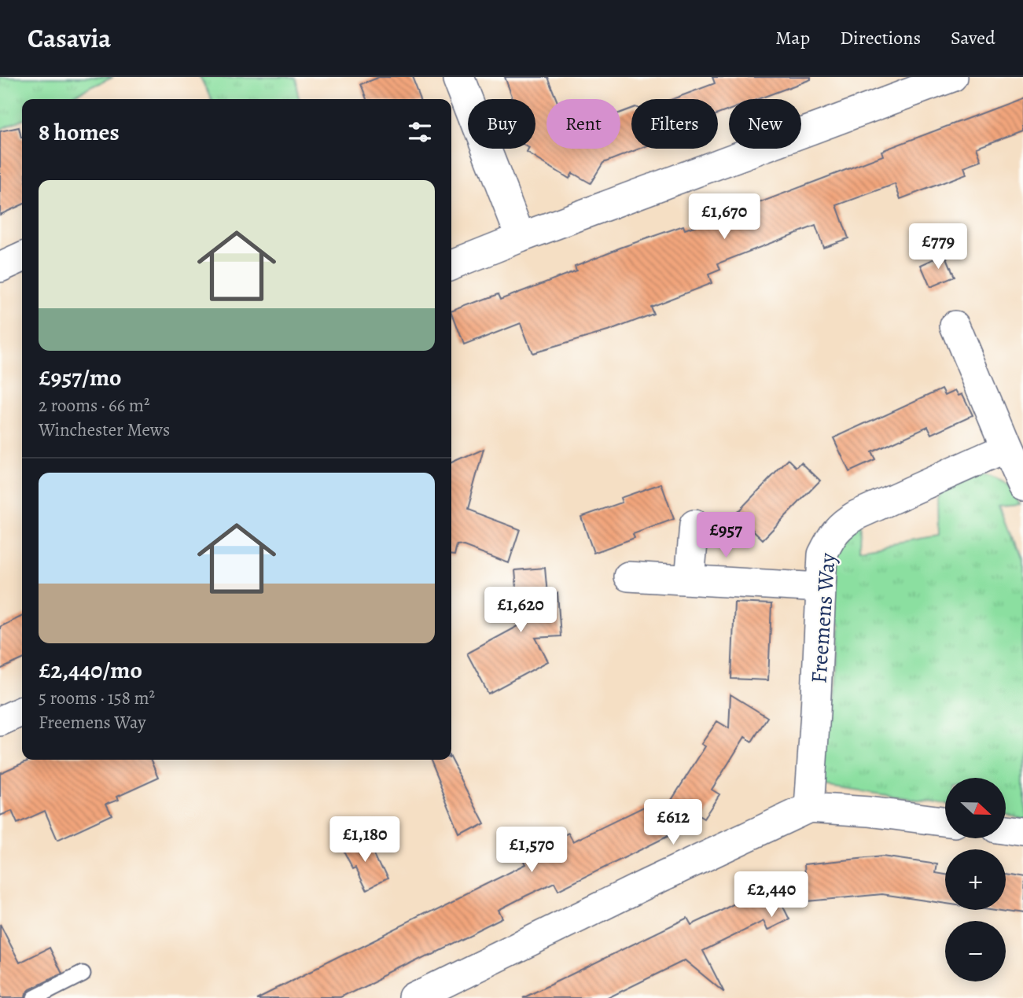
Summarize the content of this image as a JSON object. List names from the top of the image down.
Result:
{
  "streets": {
    "street": ["Freemens Way"]
  },
  "north": "right",
  "page": {
    "header": "Casavia",
    "nav": ["Map", "Directions", "Saved"],
    "chip": [
      "Buy",
      "Rent",
      "Filters",
      "New"
    ],
    "heading": "8 homes",
    "list": [
      {
        "name": "£957/mo",
        "note": "2 rooms · 66 m² · Winchester Mews"
      },
      {
        "name": "£2,440/mo",
        "note": "5 rooms · 158 m² · Freemens Way"
      }
    ],
    "price": [
      "£1,670",
      "£779",
      "£957",
      "£1,620",
      "£612",
      "£1,180",
      "£1,570",
      "£2,440"
    ],
    "map_buttons": ["+", "−"]
  }
}
